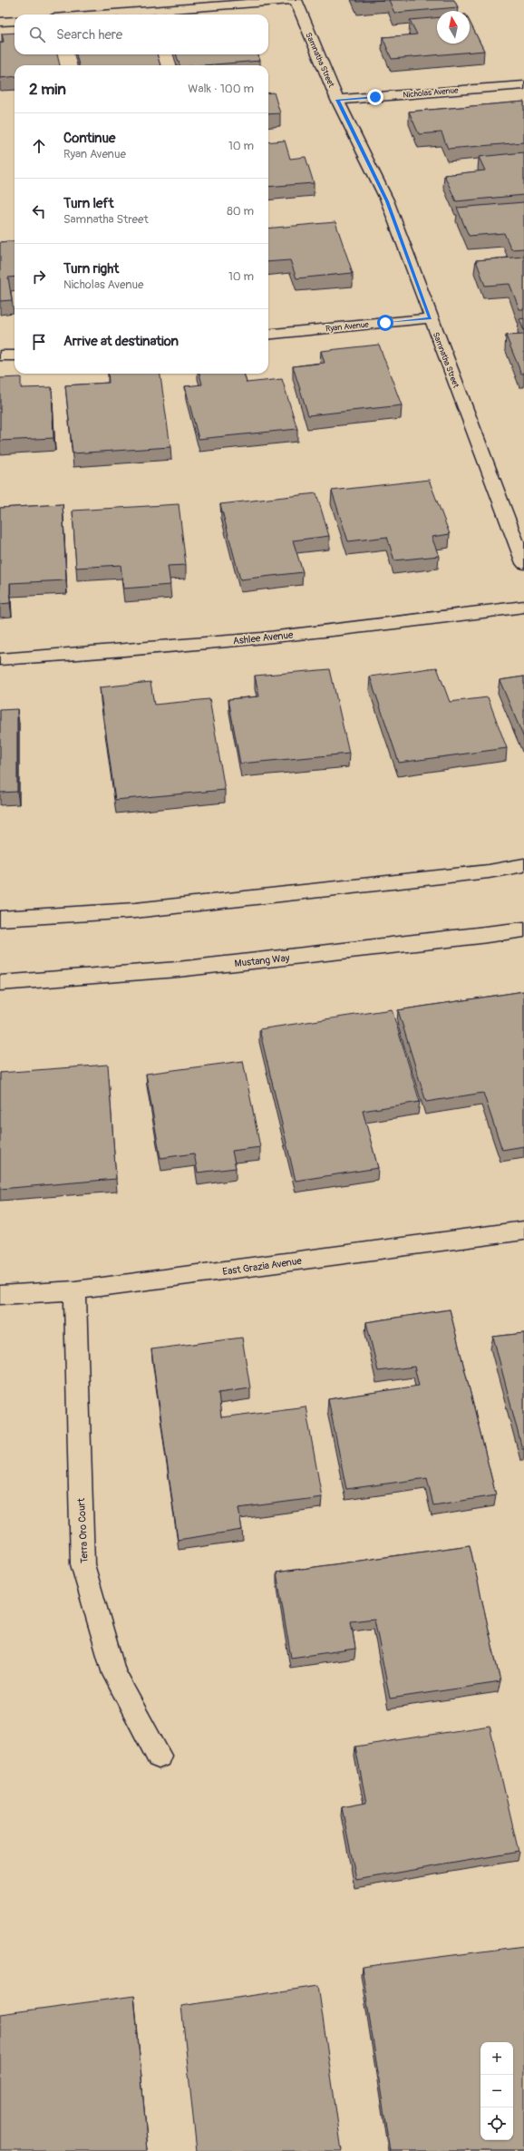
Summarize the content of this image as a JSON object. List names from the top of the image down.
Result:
{
  "streets": {
    "street": [
      "Samnatha Street",
      "Nicholas Avenue",
      "Ryan Avenue",
      "Ashlee Avenue",
      "Mustang Way",
      "East Grazia Avenue",
      "Terra Oro Court"
    ]
  },
  "crossings": [
    ["Samnatha Street", "Nicholas Avenue"],
    ["Samnatha Street", "Ryan Avenue"],
    ["East Grazia Avenue", "Terra Oro Court"]
  ],
  "north": "top",
  "page": {
    "search": "Search here",
    "heading": ["2 min", "Walk · 100 m"],
    "list": [
      ["Continue", "Ryan Avenue", "10 m"],
      ["Turn left", "Samnatha Street", "80 m"],
      ["Turn right", "Nicholas Avenue", "10 m"],
      "Arrive at destination"
    ],
    "map_buttons": ["+", "−"]
  }
}
